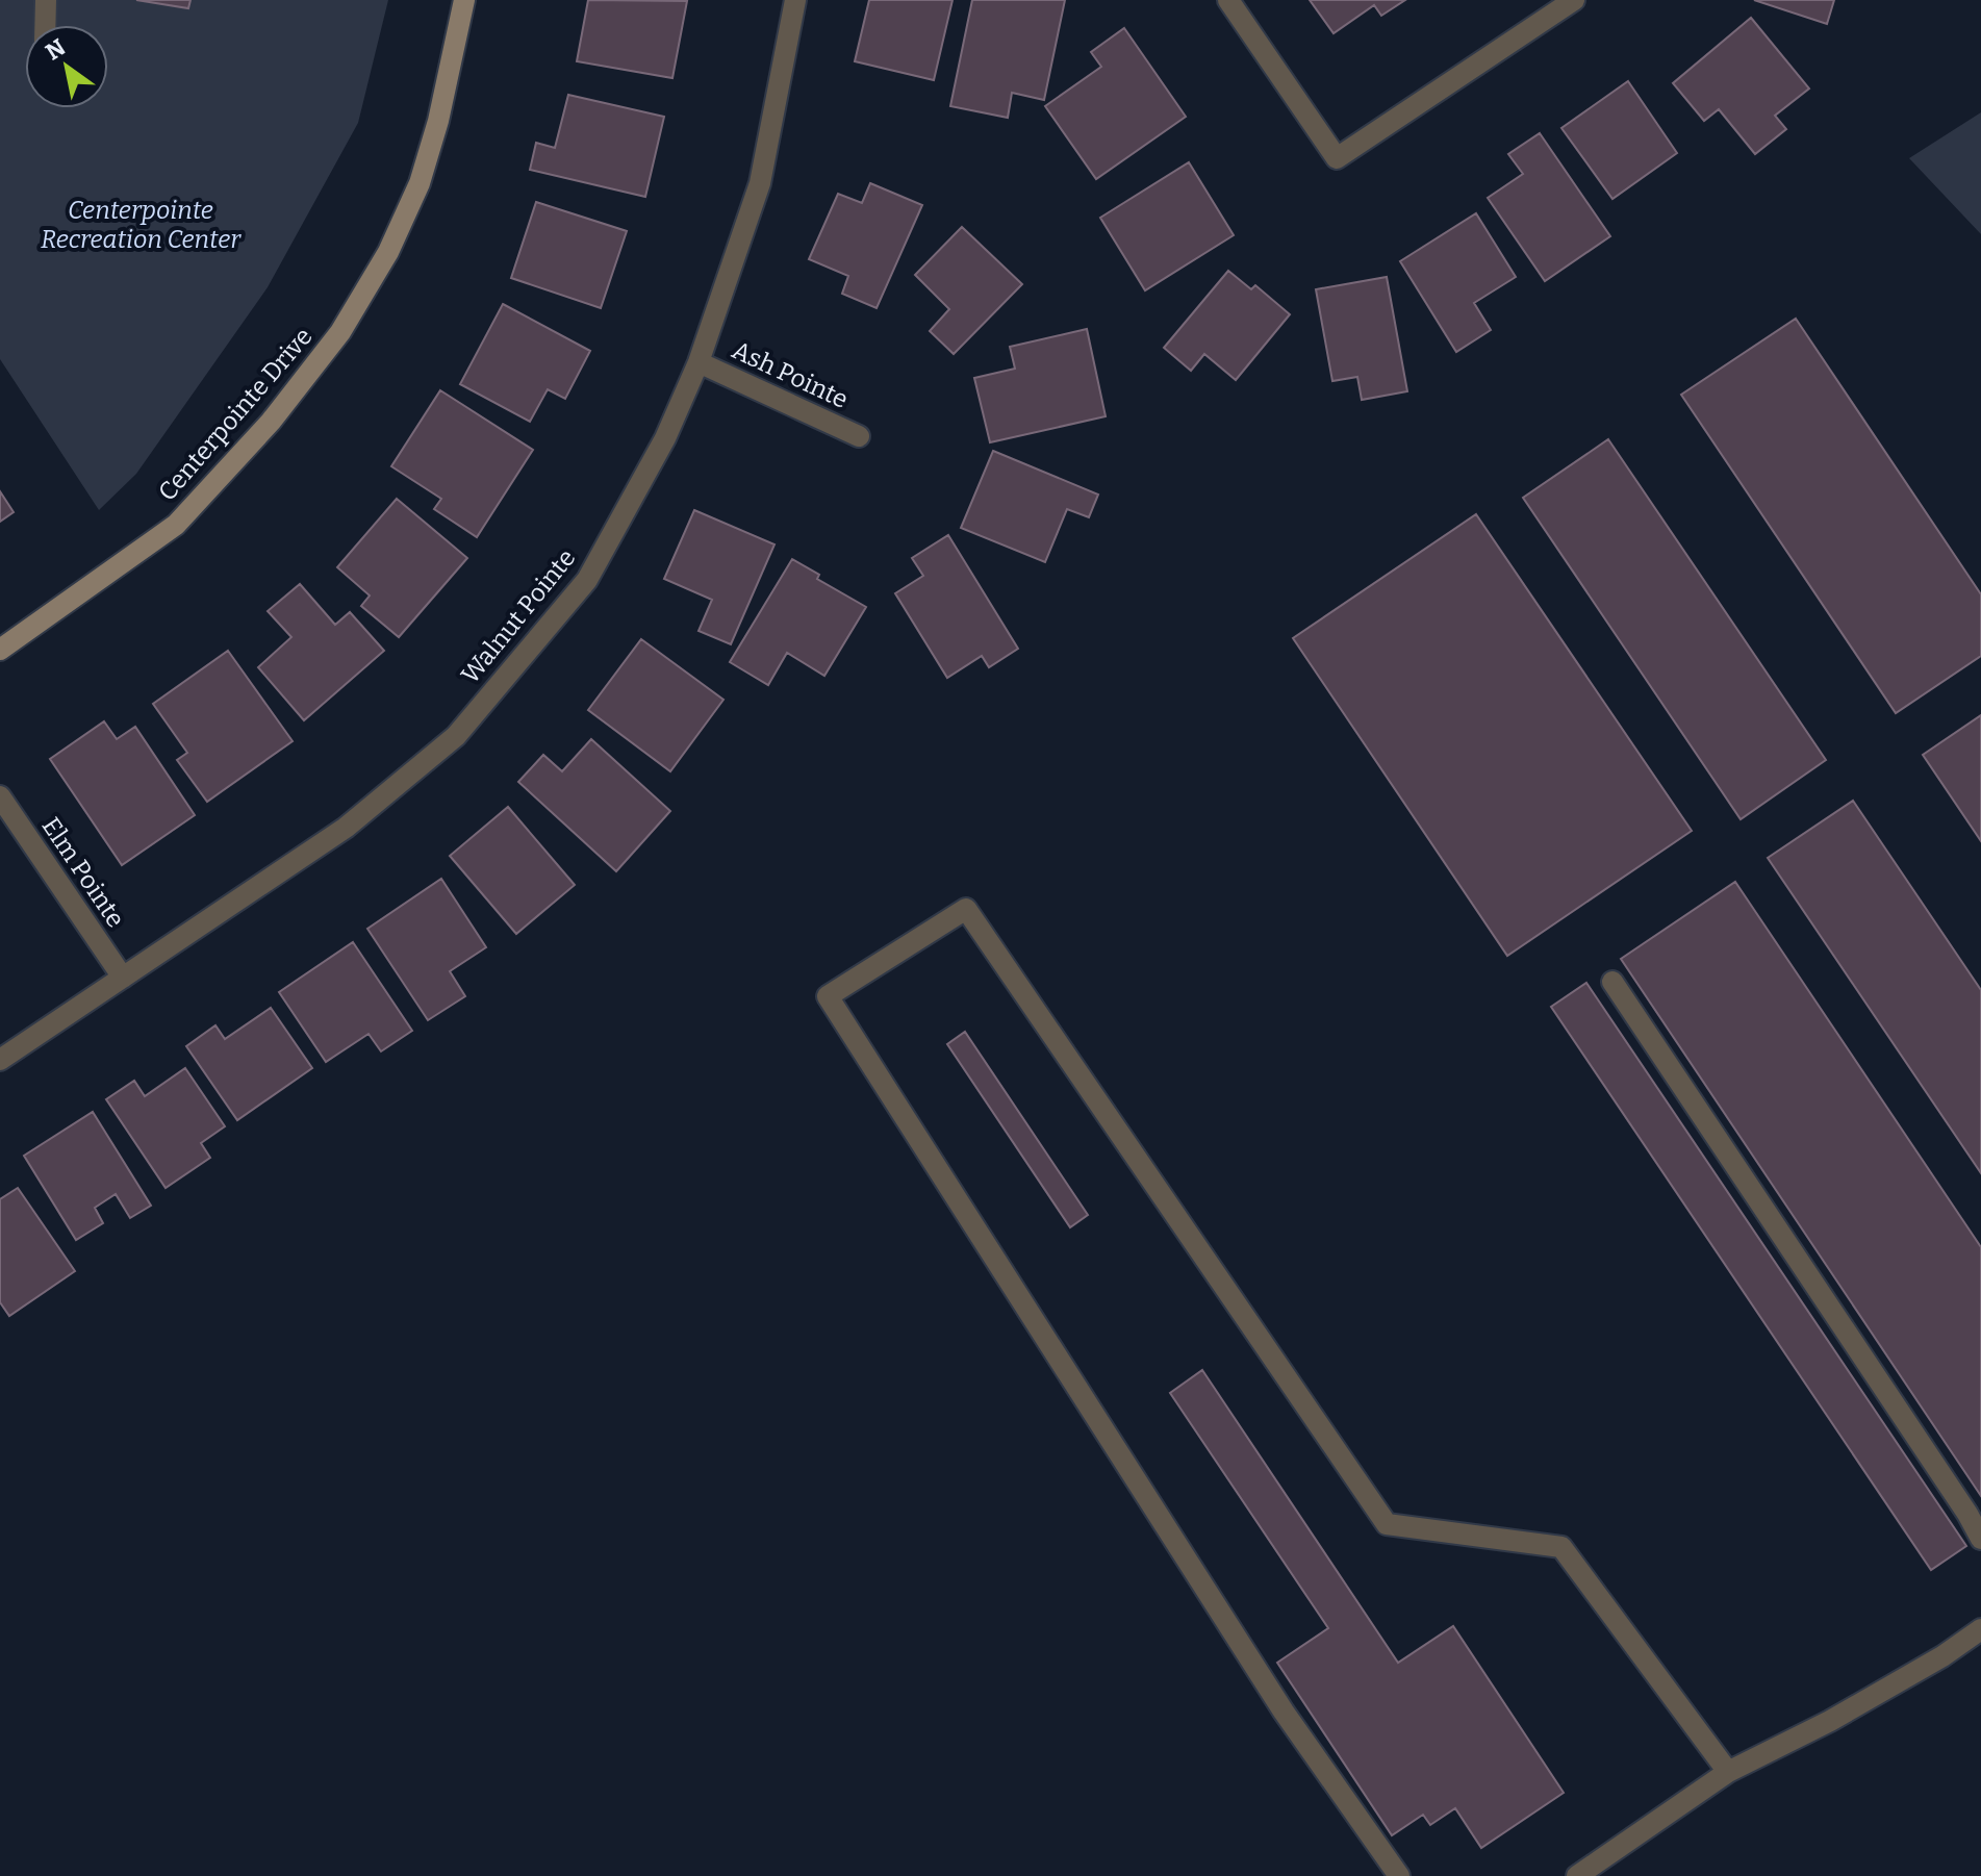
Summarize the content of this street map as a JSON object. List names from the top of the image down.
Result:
{
  "streets": {
    "street": [
      "Ash Pointe",
      "Centerpointe Drive",
      "Walnut Pointe",
      "Elm Pointe"
    ]
  },
  "crossings": [
    ["Ash Pointe", "Walnut Pointe"],
    ["Walnut Pointe", "Elm Pointe"]
  ],
  "parks": ["Centerpointe Recreation Center"],
  "north": "top left"
}
